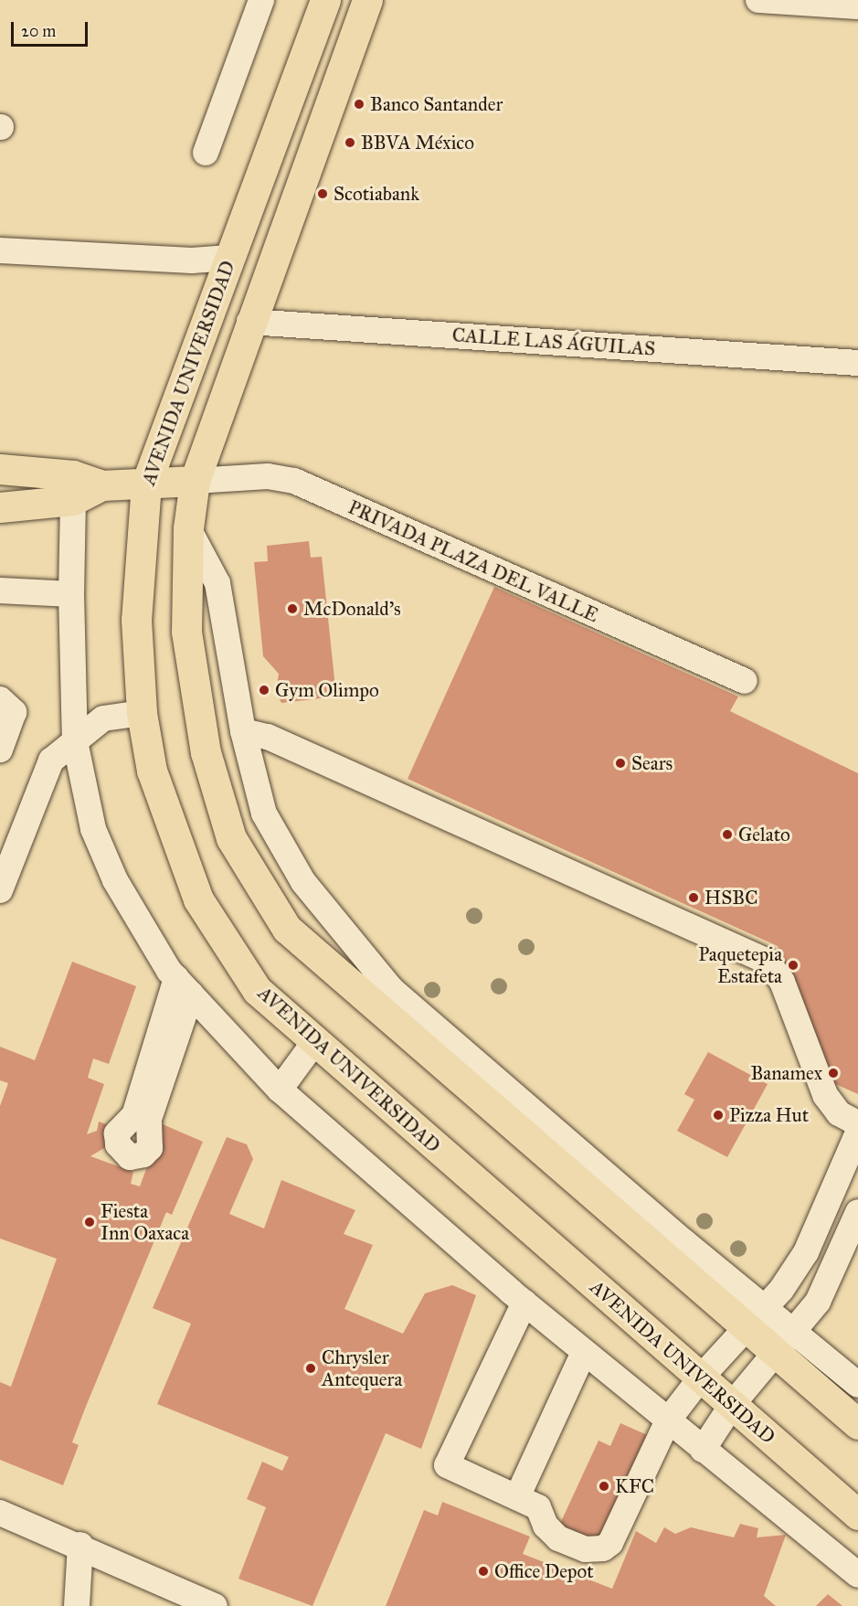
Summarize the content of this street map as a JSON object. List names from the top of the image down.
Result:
{
  "streets": {
    "main road": ["AVENIDA UNIVERSIDAD"],
    "street": ["CALLE LAS ÁGUILAS", "PRIVADA PLAZA DEL VALLE"]
  },
  "crossings": [
    ["CALLE LAS ÁGUILAS", "AVENIDA UNIVERSIDAD"],
    ["AVENIDA UNIVERSIDAD", "PRIVADA PLAZA DEL VALLE"]
  ],
  "places": [
    "Banco Santander",
    "BBVA México",
    "Scotiabank",
    "McDonald's",
    "Gym Olimpo",
    "Sears",
    "Gelato",
    "HSBC",
    "Paquetepia Estafeta",
    "Banamex",
    "Pizza Hut",
    "Fiesta Inn Oaxaca",
    "Chrysler Antequera",
    "KFC",
    "Office Depot"
  ],
  "scale_bar": "20 m"
}
